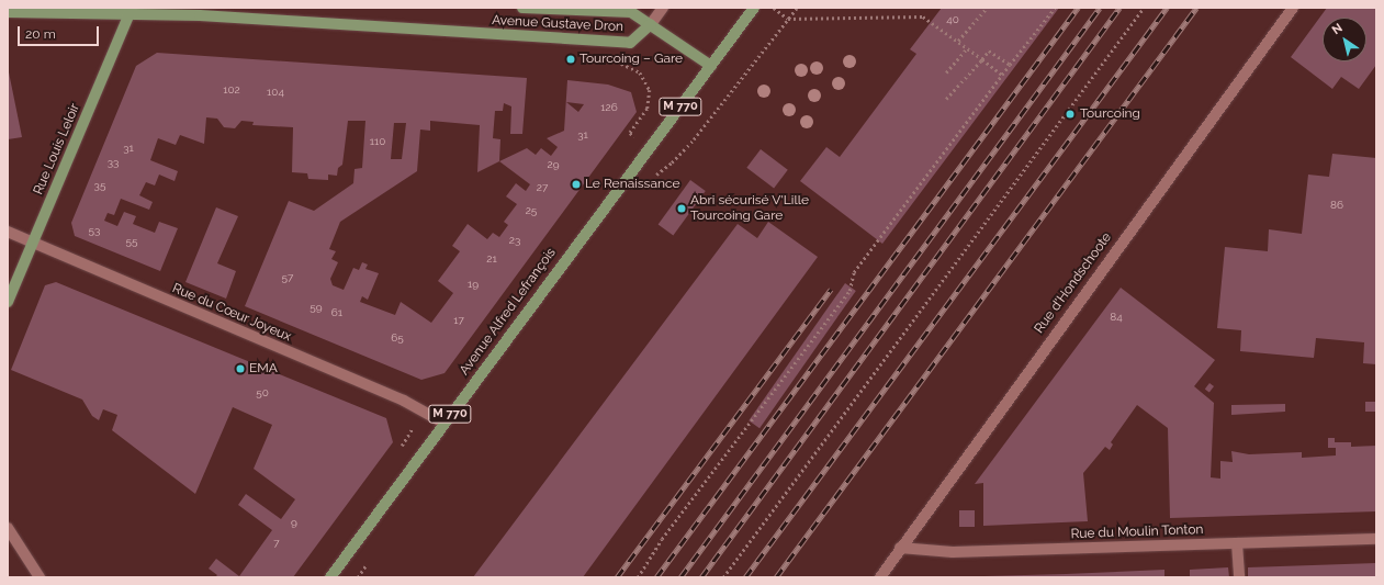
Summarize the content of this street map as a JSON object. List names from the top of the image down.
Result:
{
  "streets": {
    "main road": [
      "Avenue Gustave Dron",
      "M 770",
      "Rue Louis Leloir",
      "Avenue Alfred Lefrançois"
    ],
    "street": ["Rue d'Hondschoote", "Rue du Cœur Joyeux", "Rue du Moulin Tonton"]
  },
  "crossings": [
    ["Avenue Gustave Dron", "M 770"],
    ["Avenue Gustave Dron", "Rue Louis Leloir"],
    ["Avenue Gustave Dron", "Avenue Alfred Lefrançois"],
    ["M 770", "Avenue Alfred Lefrançois"],
    ["Rue Louis Leloir", "Rue du Cœur Joyeux"],
    ["Rue d'Hondschoote", "Rue du Moulin Tonton"],
    ["Avenue Alfred Lefrançois", "Rue du Cœur Joyeux"]
  ],
  "places": [
    "Tourcoing – Gare",
    "Tourcoing",
    "Le Renaissance",
    "Abri sécurisé V'Lille Tourcoing Gare",
    "EMA"
  ],
  "house_numbers": [
    "40",
    "102",
    "104",
    "126",
    "31",
    "110",
    "31",
    "33",
    "29",
    "35",
    "27",
    "86",
    "25",
    "53",
    "23",
    "55",
    "21",
    "57",
    "19",
    "59",
    "61",
    "84",
    "17",
    "65",
    "50",
    "9",
    "7"
  ],
  "scale_bar": "20 m",
  "north": "top left"
}
